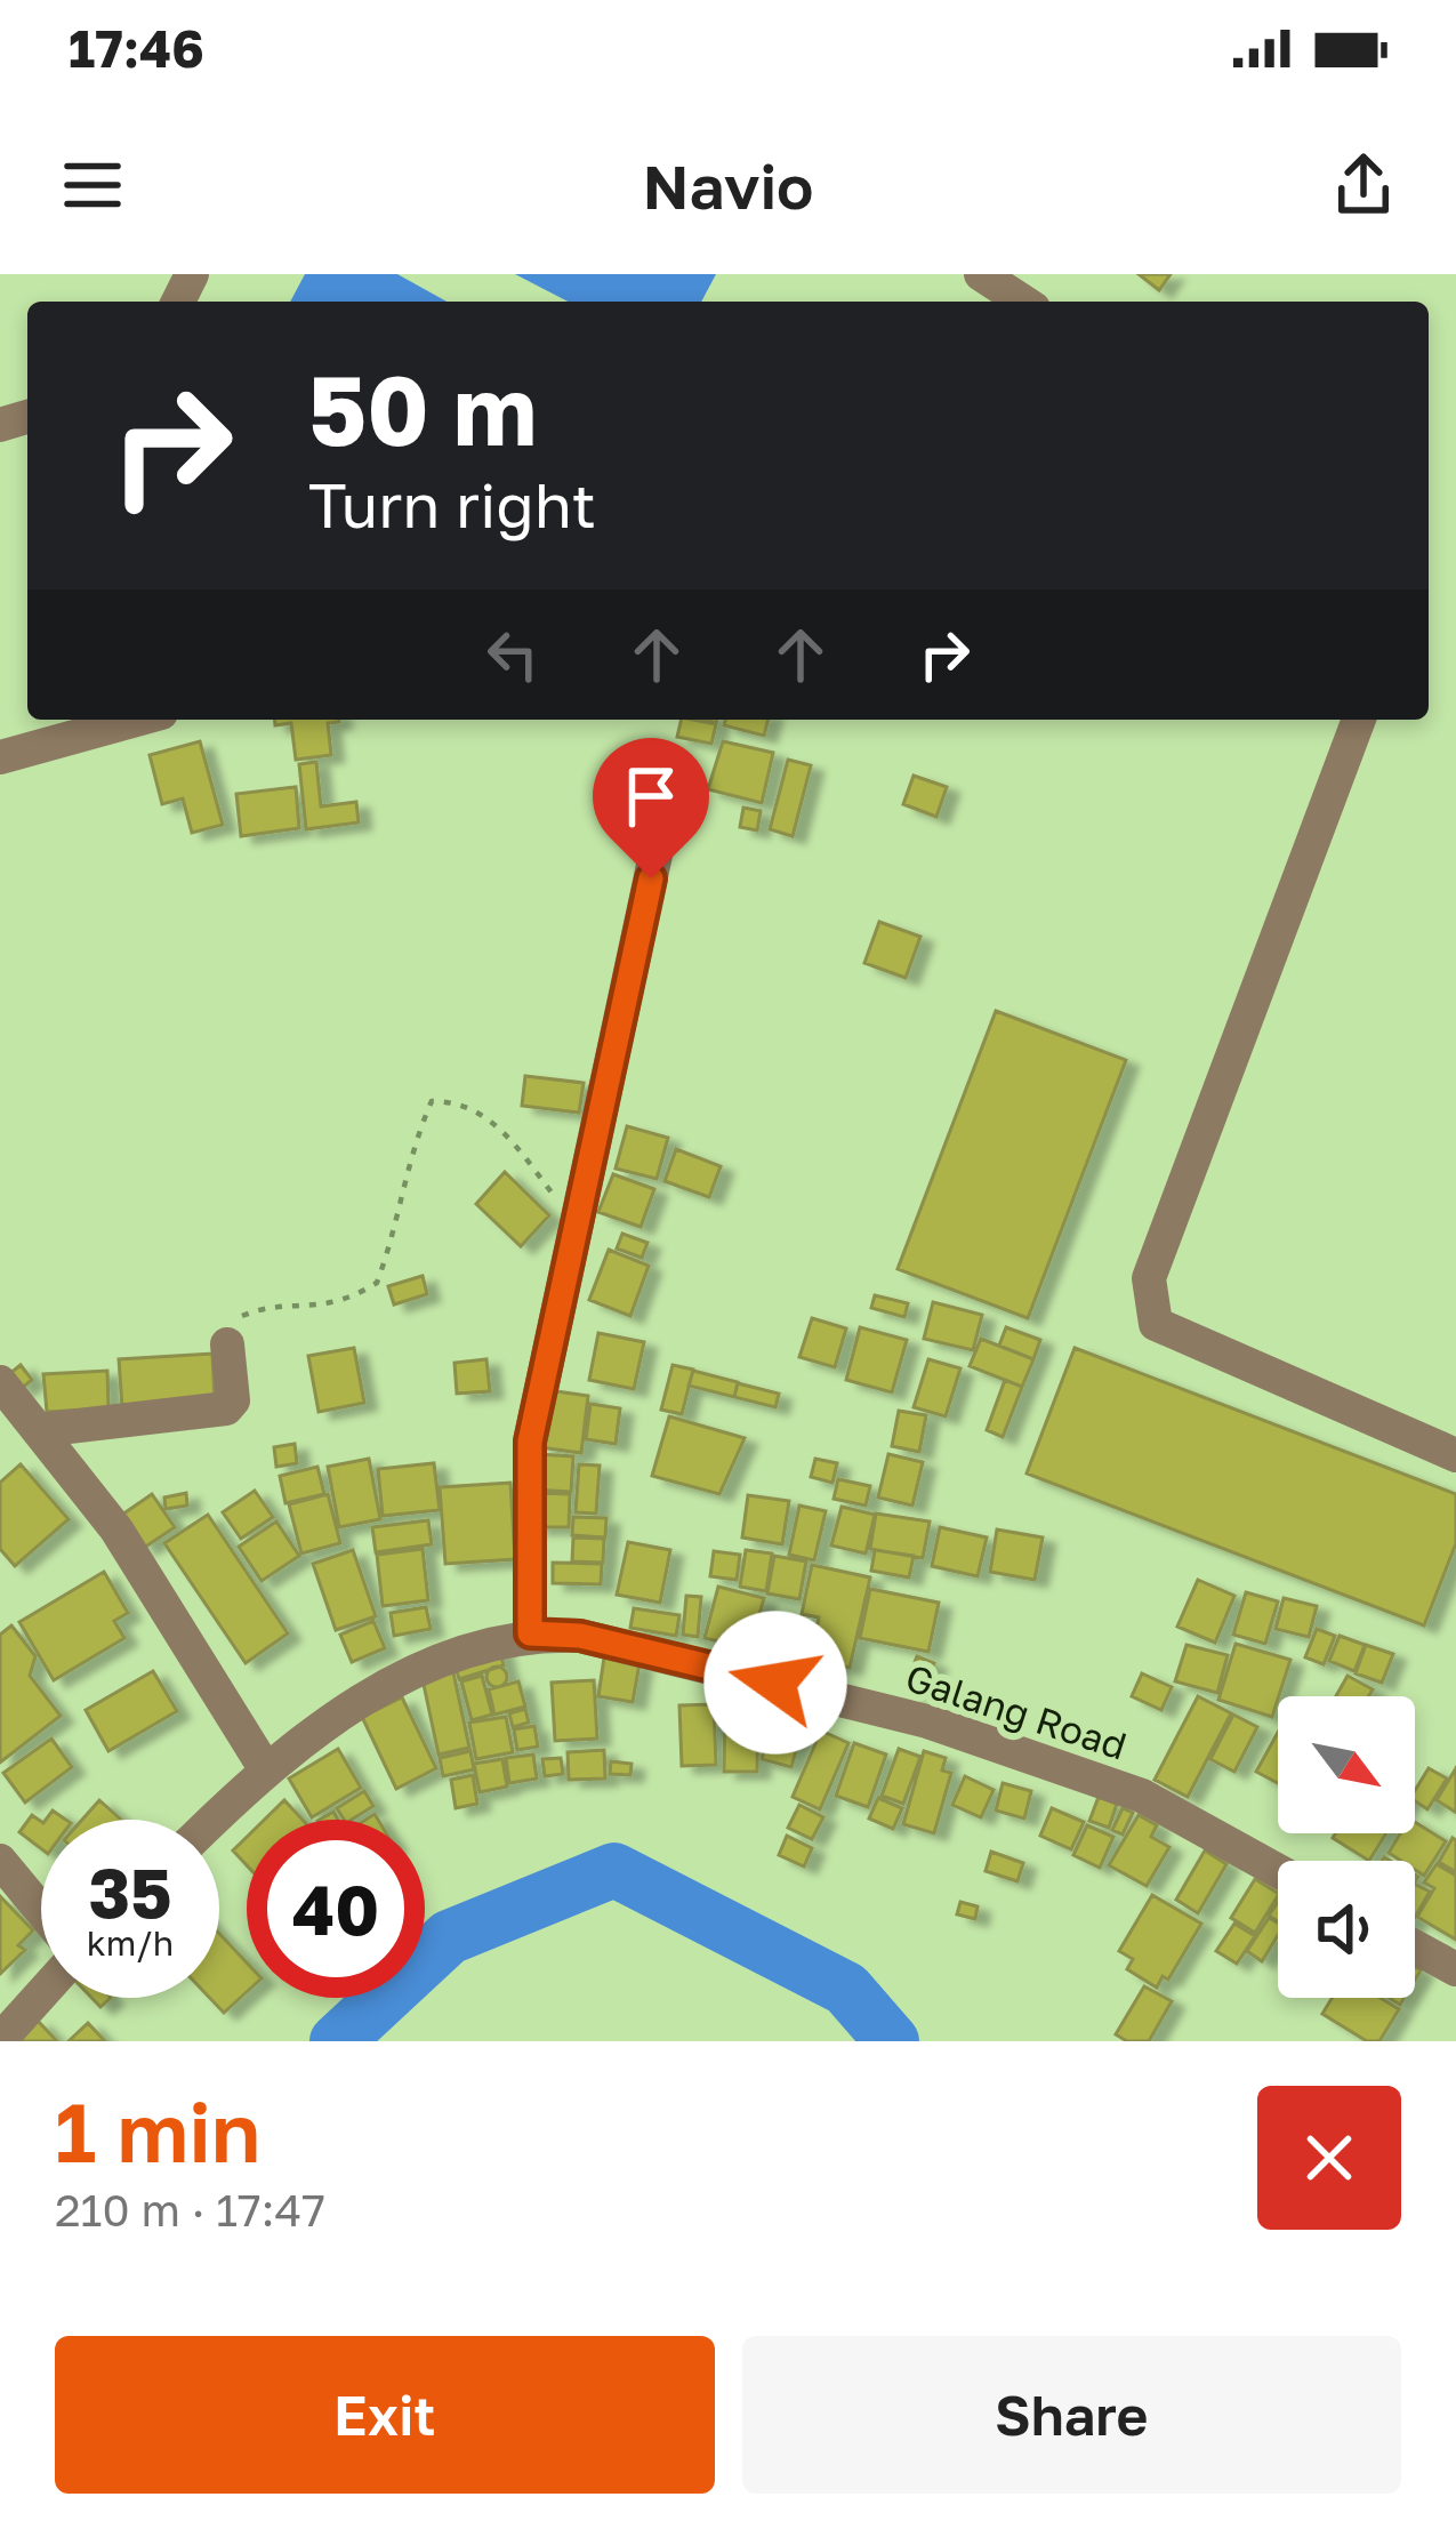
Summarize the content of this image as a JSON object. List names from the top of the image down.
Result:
{
  "streets": {
    "street": ["Galang Road"]
  },
  "north": "bottom right",
  "page": {
    "status": "17:46",
    "header": "Navio",
    "turn": ["50 m", "Turn right"],
    "speed": "35 km/h",
    "limit": "40",
    "heading": ["1 min", "210 m · 17:47"],
    "buttons": ["Exit", "Share"]
  }
}
